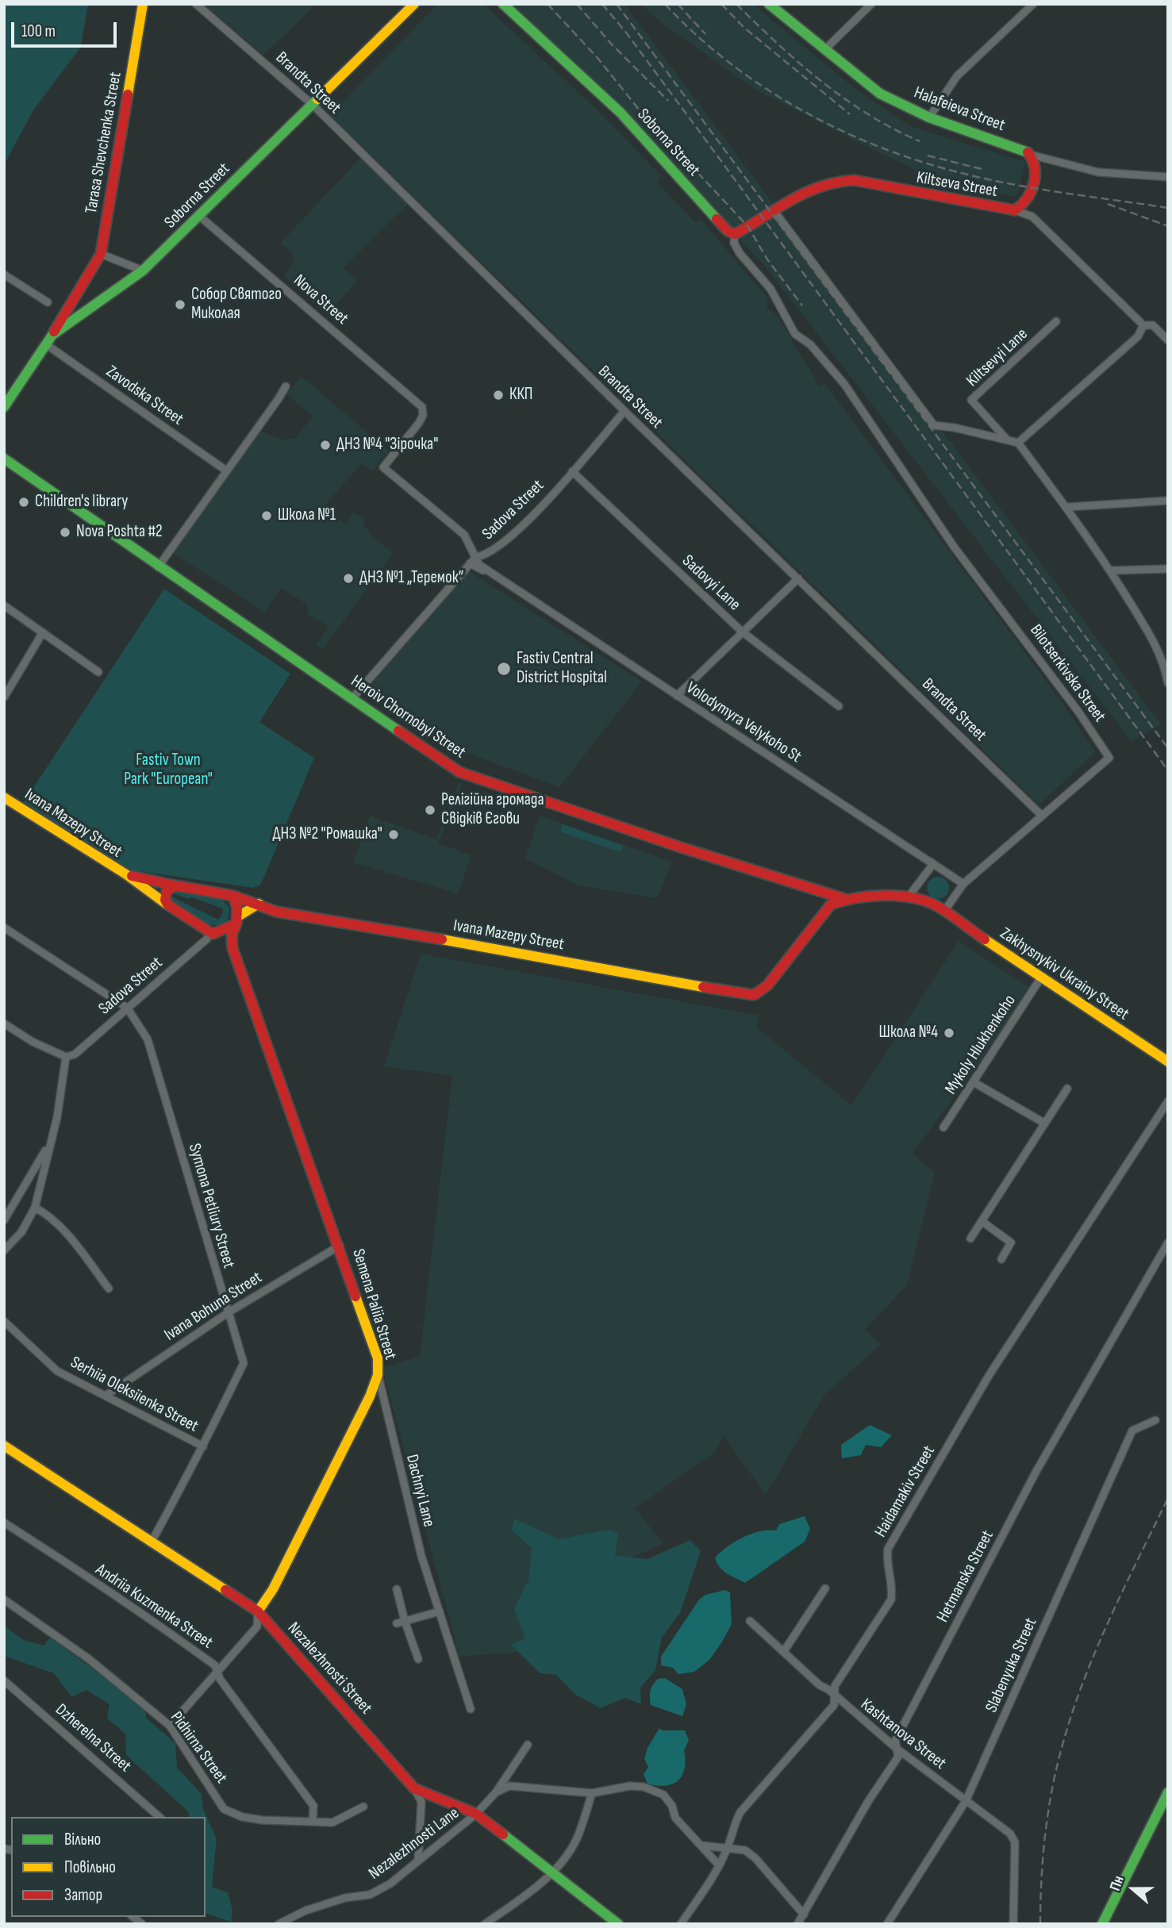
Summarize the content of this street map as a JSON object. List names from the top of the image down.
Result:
{
  "streets": {
    "main road": [
      "Halafeieva Street",
      "Tarasa Shevchenka Street",
      "Soborna Street",
      "Kiltseva Street",
      "Heroiv Chornobyl Street",
      "Ivana Mazepy Street",
      "Zakhysnykiv Ukrainy Street",
      "Semena Paliia Street",
      "Nezalezhnosti Street"
    ],
    "street": [
      "Brandta Street",
      "Nova Street",
      "Kiltsevyi Lane",
      "Zavodska Street",
      "Sadova Street",
      "Sadovyi Lane",
      "Bilotserkivska Street",
      "Volodymyra Velykoho St",
      "Mykoly Hlukhenkoho",
      "Symona Petliury Street",
      "Ivana Bohuna Street",
      "Serhiia Oleksiienka Street",
      "Dachnyi Lane",
      "Haidamakiv Street",
      "Hetmanska Street",
      "Andriia Kuzmenka Street",
      "Slabenyuka Street",
      "Kashtanova Street",
      "Dzherelna Street",
      "Pidhirna Street",
      "Nezalezhnosti Lane"
    ]
  },
  "crossings": [
    ["Brandta Street", "Soborna Street"],
    ["Brandta Street", "Sadova Street"],
    ["Brandta Street", "Bilotserkivska Street"],
    ["Soborna Street", "Kiltseva Street"],
    ["Soborna Street", "Nova Street"],
    ["Soborna Street", "Zavodska Street"],
    ["Soborna Street", "Bilotserkivska Street"],
    ["Kiltseva Street", "Bilotserkivska Street"],
    ["Nova Street", "Volodymyra Velykoho St"],
    ["Sadova Street", "Sadovyi Lane"],
    ["Sadova Street", "Heroiv Chornobyl Street"],
    ["Sadova Street", "Volodymyra Velykoho St"],
    ["Sadova Street", "Ivana Mazepy Street"],
    ["Sadova Street", "Symona Petliury Street"],
    ["Bilotserkivska Street", "Volodymyra Velykoho St"],
    ["Bilotserkivska Street", "Zakhysnykiv Ukrainy Street"],
    ["Heroiv Chornobyl Street", "Ivana Mazepy Street"],
    ["Zakhysnykiv Ukrainy Street", "Mykoly Hlukhenkoho"],
    ["Symona Petliury Street", "Ivana Bohuna Street"],
    ["Symona Petliury Street", "Serhiia Oleksiienka Street"],
    ["Symona Petliury Street", "Nezalezhnosti Street"],
    ["Semena Paliia Street", "Ivana Bohuna Street"],
    ["Semena Paliia Street", "Dachnyi Lane"],
    ["Semena Paliia Street", "Andriia Kuzmenka Street"],
    ["Semena Paliia Street", "Nezalezhnosti Street"],
    ["Semena Paliia Street", "Pidhirna Street"],
    ["Ivana Bohuna Street", "Serhiia Oleksiienka Street"],
    ["Haidamakiv Street", "Kashtanova Street"],
    ["Hetmanska Street", "Kashtanova Street"],
    ["Andriia Kuzmenka Street", "Pidhirna Street"],
    ["Slabenyuka Street", "Kashtanova Street"],
    ["Nezalezhnosti Street", "Nezalezhnosti Lane"]
  ],
  "parks": ["Fastiv Town Park \"European\""],
  "places": [
    "Собор Святого Миколая",
    "ККП",
    "ДНЗ №4 \"Зірочка\"",
    "Children's library",
    "Школа №1",
    "Nova Poshta #2",
    "ДНЗ №1 „Теремок”",
    "Fastiv Central District Hospital",
    "Релігійна громада Свідків Єгови",
    "ДНЗ №2 \"Ромашка\"",
    "Школа №4"
  ],
  "legend": ["Вільно", "Повільно", "Затор"],
  "scale_bar": "100 m",
  "north": "left"
}
